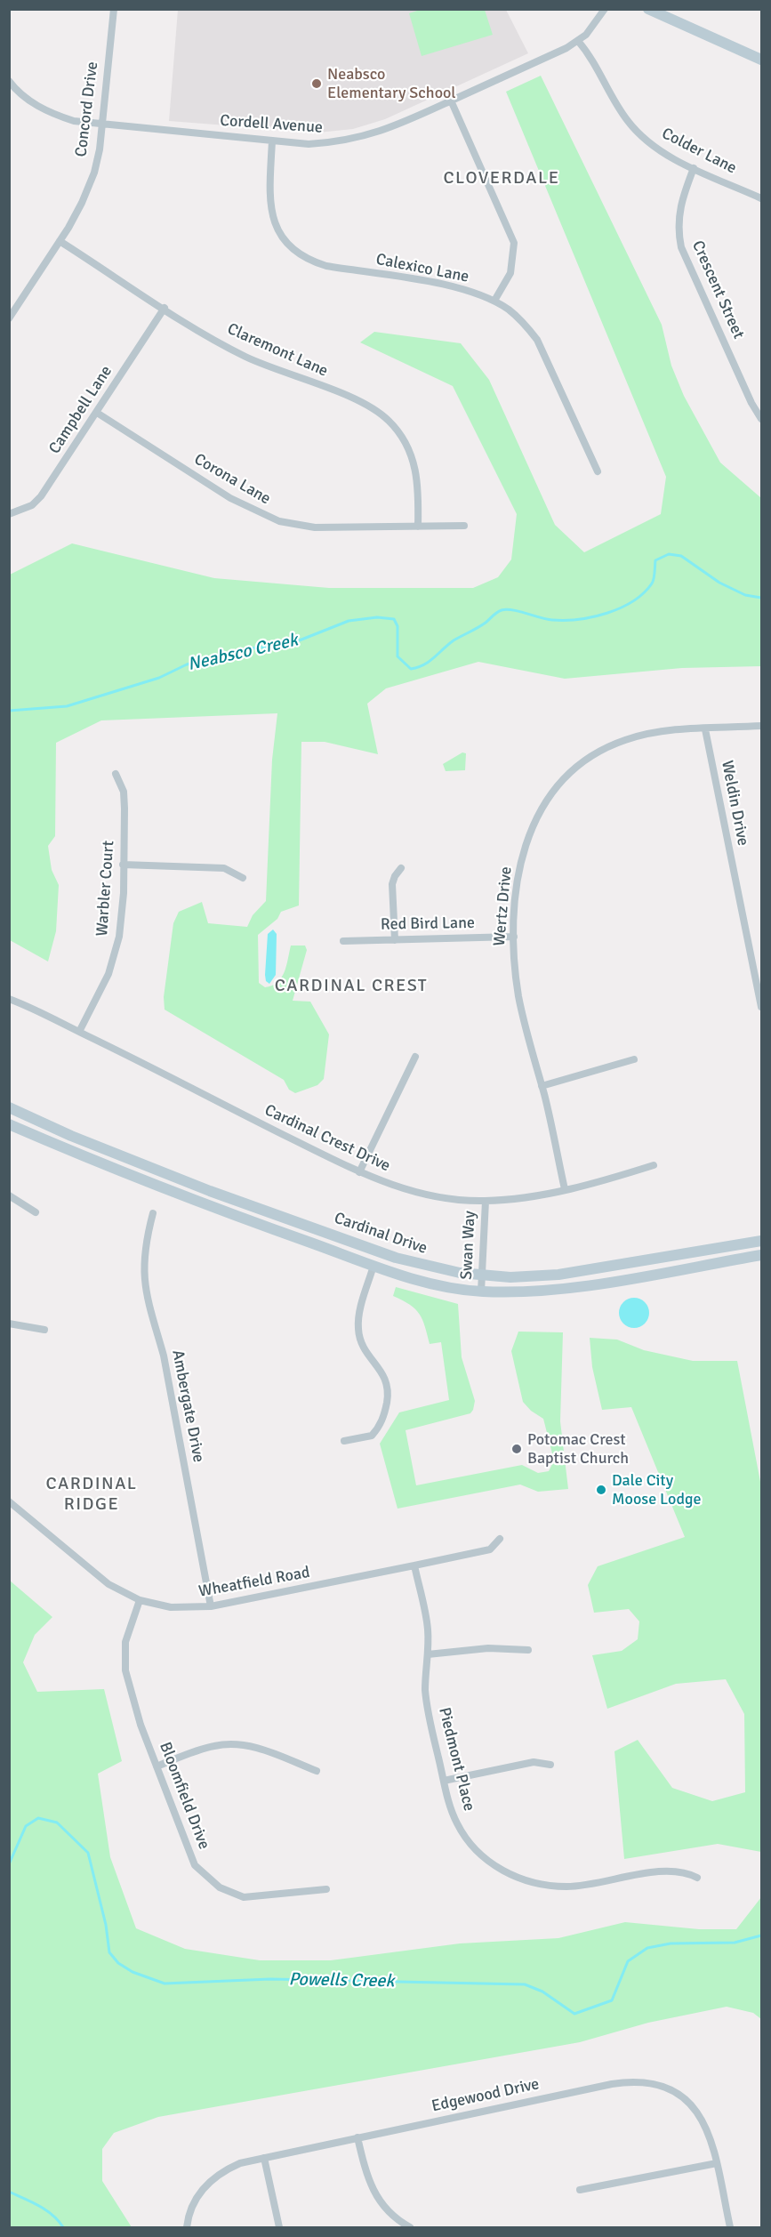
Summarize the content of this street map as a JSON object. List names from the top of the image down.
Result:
{
  "streets": {
    "main road": ["Cardinal Drive"],
    "street": [
      "Concord Drive",
      "Cordell Avenue",
      "Colder Lane",
      "Calexico Lane",
      "Crescent Street",
      "Claremont Lane",
      "Campbell Lane",
      "Corona Lane",
      "Weldin Drive",
      "Warbler Court",
      "Wertz Drive",
      "Red Bird Lane",
      "Cardinal Crest Drive",
      "Swan Way",
      "Ambergate Drive",
      "Wheatfield Road",
      "Piedmont Place",
      "Bloomfield Drive",
      "Edgewood Drive"
    ]
  },
  "crossings": [
    ["Concord Drive", "Cordell Avenue"],
    ["Concord Drive", "Claremont Lane"],
    ["Cordell Avenue", "Colder Lane"],
    ["Cordell Avenue", "Calexico Lane"],
    ["Colder Lane", "Crescent Street"],
    ["Claremont Lane", "Campbell Lane"],
    ["Claremont Lane", "Corona Lane"],
    ["Campbell Lane", "Corona Lane"],
    ["Weldin Drive", "Wertz Drive"],
    ["Warbler Court", "Cardinal Crest Drive"],
    ["Wertz Drive", "Red Bird Lane"],
    ["Wertz Drive", "Cardinal Crest Drive"],
    ["Cardinal Crest Drive", "Swan Way"],
    ["Cardinal Drive", "Swan Way"],
    ["Ambergate Drive", "Wheatfield Road"],
    ["Wheatfield Road", "Piedmont Place"],
    ["Wheatfield Road", "Bloomfield Drive"]
  ],
  "districts": ["CLOVERDALE", "CARDINAL CREST", "CARDINAL RIDGE"],
  "water": ["Neabsco Creek", "Powells Creek"],
  "places": ["Neabsco Elementary School", "Potomac Crest Baptist Church", "Dale City Moose Lodge"]
}
